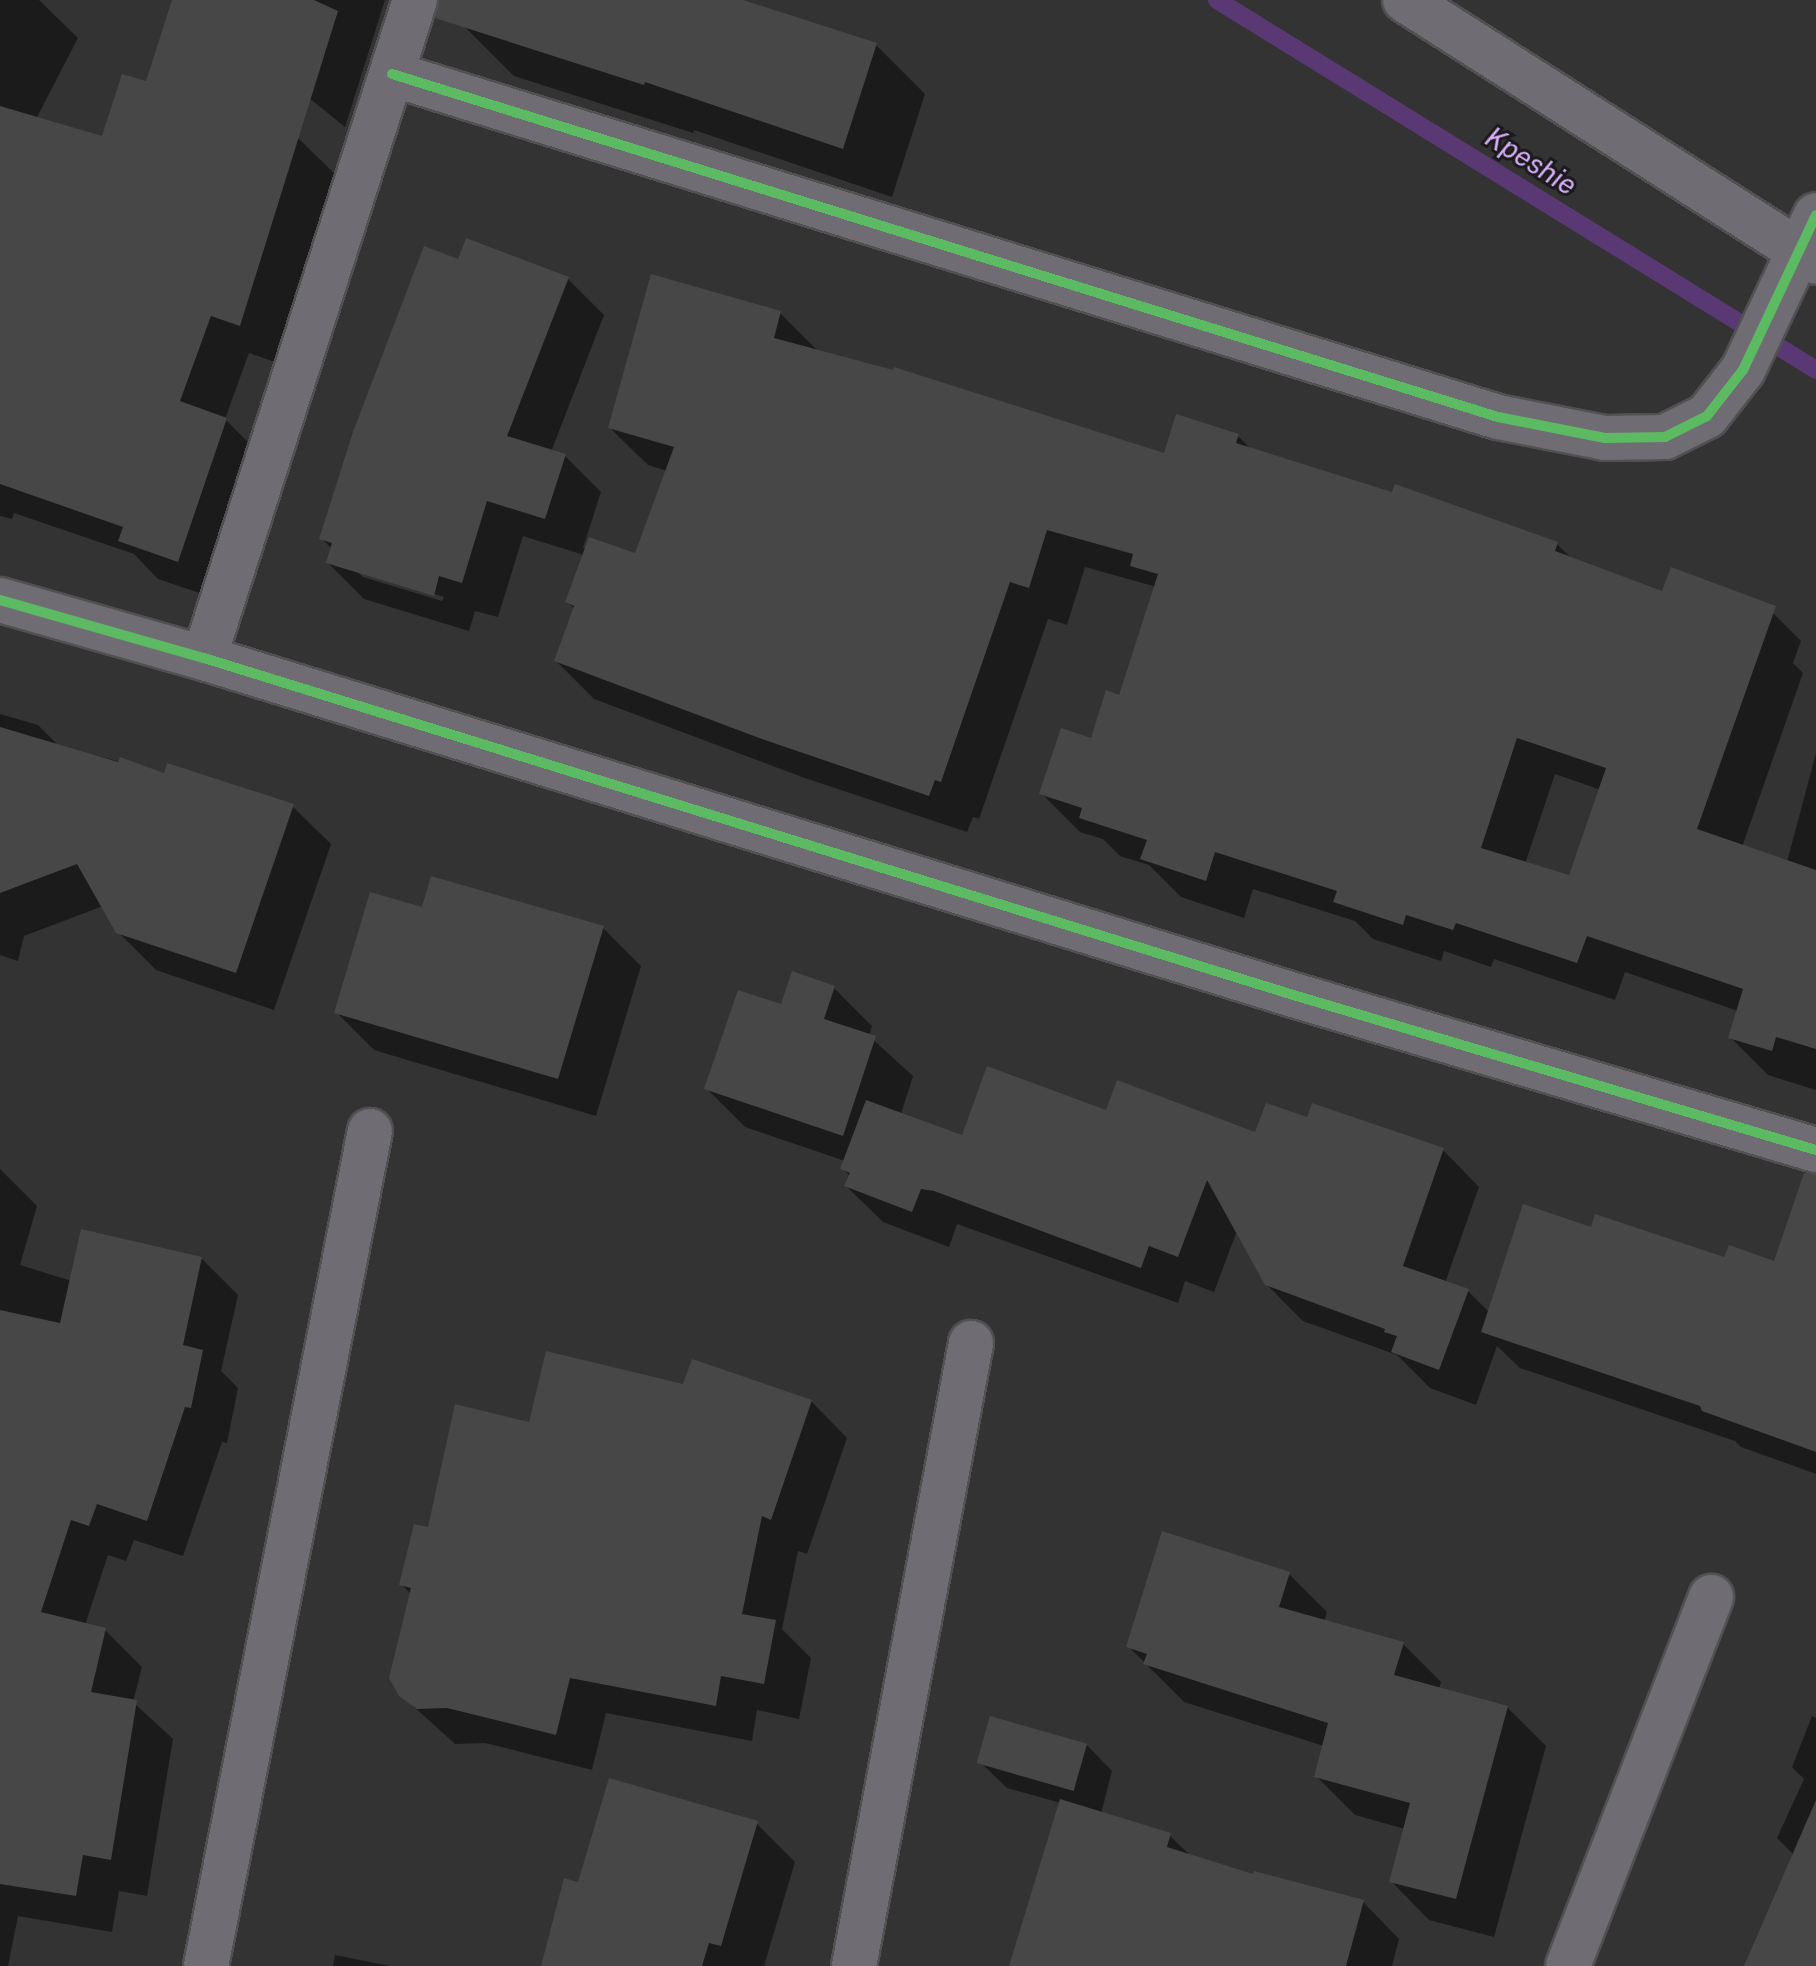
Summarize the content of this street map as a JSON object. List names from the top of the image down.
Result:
{
  "water": ["Kpeshie"]
}
